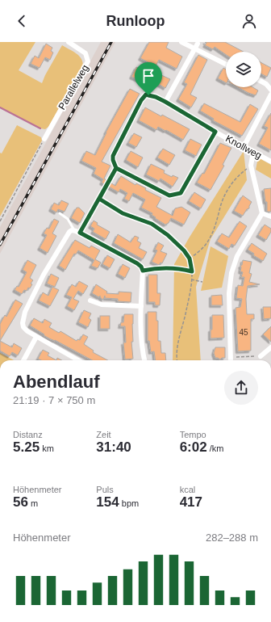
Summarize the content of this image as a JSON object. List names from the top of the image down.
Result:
{
  "streets": {
    "street": ["Parallelweg", "Knollweg"]
  },
  "house_numbers": ["45"],
  "page": {
    "header": "Runloop",
    "heading": ["Abendlauf", "21:19 · 7 × 750 m"],
    "stats": [
      ["Distanz", "5.25 km"],
      ["Zeit", "31:40"],
      ["Tempo", "6:02 /km"],
      ["Höhenmeter", "56 m"],
      ["Puls", "154 bpm"],
      ["kcal", "417"]
    ],
    "chart": ["Höhenmeter", "282–288 m"]
  }
}
